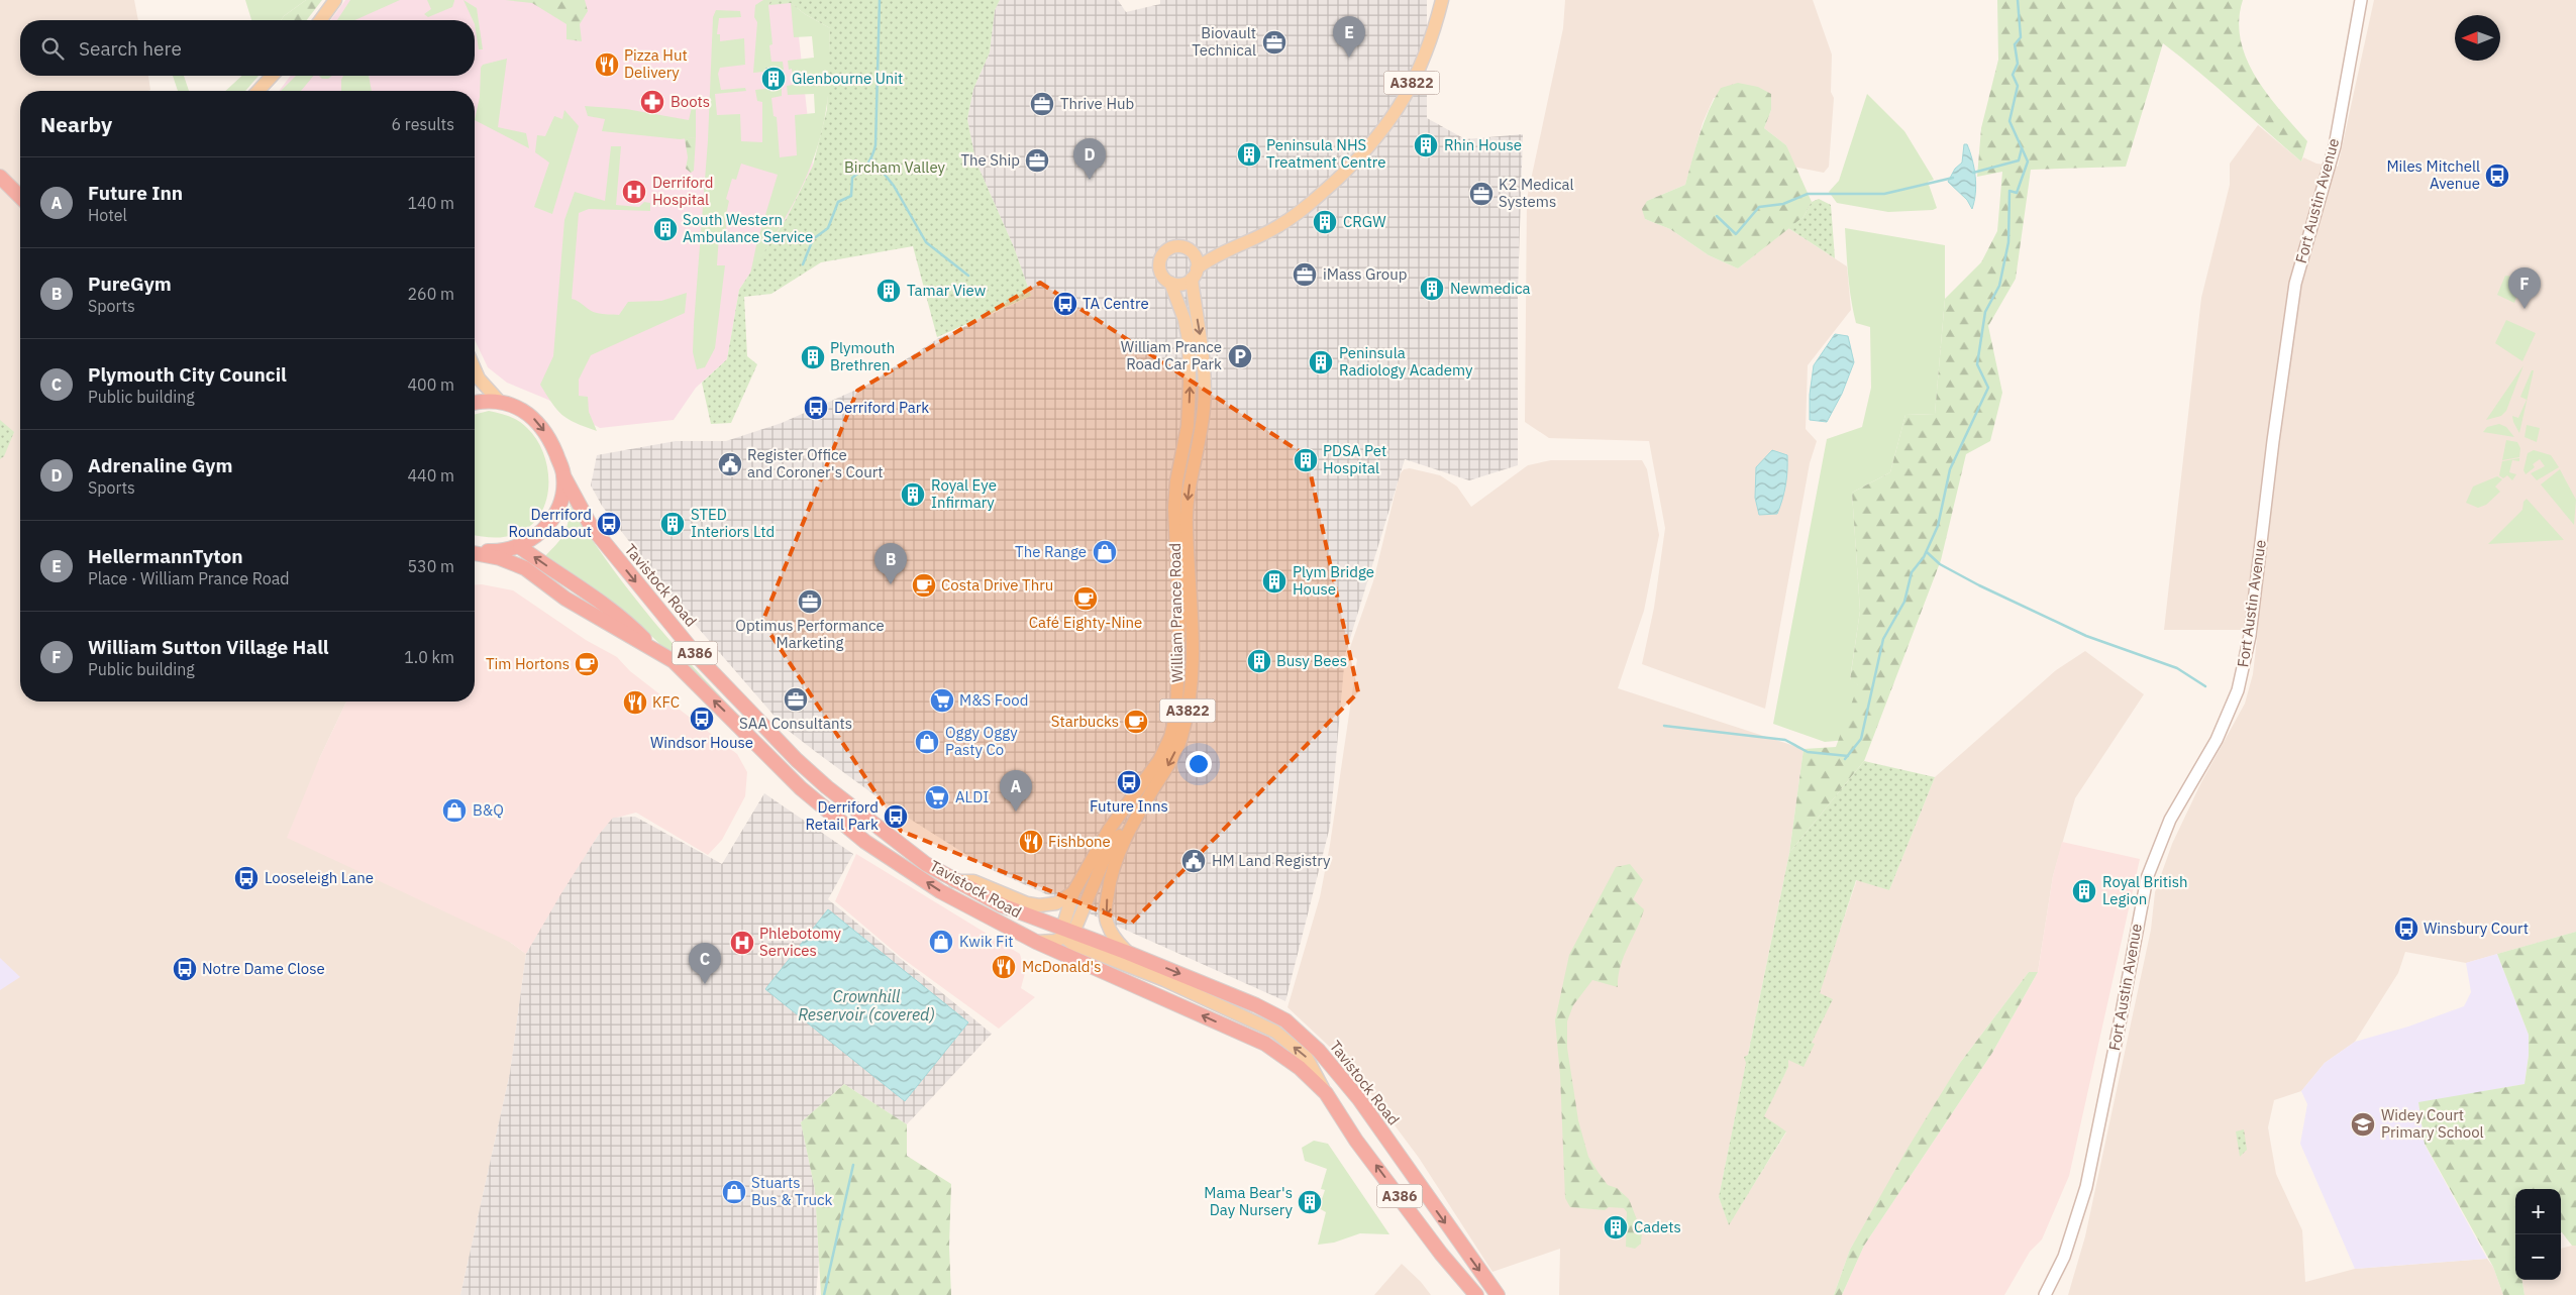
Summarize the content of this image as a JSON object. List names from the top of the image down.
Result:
{
  "streets": {
    "highway": ["Tavistock Road", "A386"],
    "main road": ["A3822", "Fort Austin Avenue", "William Prance Road"]
  },
  "crossings": [
    ["A3822", "William Prance Road"],
    ["Tavistock Road", "William Prance Road"],
    ["Tavistock Road", "A386"]
  ],
  "water": ["Crownhill Reservoir (covered)"],
  "parks": ["Bircham Valley"],
  "places": {
    "office": [
      "Biovault Technical",
      "Thrive Hub",
      "The Ship",
      "K2 Medical Systems",
      "iMass Group",
      "Optimus Performance Marketing",
      "SAA Consultants"
    ],
    "restaurant": [
      "Pizza Hut Delivery",
      "KFC",
      "Fishbone",
      "McDonald's"
    ],
    "building": [
      "Glenbourne Unit",
      "Rhin House",
      "Peninsula NHS Treatment Centre",
      "CRGW",
      "South Western Ambulance Service",
      "Newmedica",
      "Tamar View",
      "Plymouth Brethren",
      "Peninsula Radiology Academy",
      "PDSA Pet Hospital",
      "Royal Eye Infirmary",
      "STED Interiors Ltd",
      "Plym Bridge House",
      "Busy Bees",
      "Royal British Legion",
      "Mama Bear's Day Nursery",
      "Cadets"
    ],
    "pharmacy": ["Boots"],
    "bus stop": [
      "Miles Mitchell Avenue",
      "TA Centre",
      "Derriford Park",
      "Derriford Roundabout",
      "Windsor House",
      "Future Inns",
      "Derriford Retail Park",
      "Looseleigh Lane",
      "Winsbury Court",
      "Notre Dame Close"
    ],
    "hospital": ["Derriford Hospital", "Phlebotomy Services"],
    "parking": ["William Prance Road Car Park"],
    "public building": ["Register Office and Coroner's Court", "HM Land Registry"],
    "shop": [
      "The Range",
      "Oggy Oggy Pasty Co",
      "B&Q",
      "Kwik Fit",
      "Stuarts Bus & Truck"
    ],
    "cafe": [
      "Costa Drive Thru",
      "Café Eighty-Nine",
      "Tim Hortons",
      "Starbucks"
    ],
    "supermarket": ["M&S Food", "ALDI"],
    "school or university": ["Widey Court Primary School"]
  },
  "north": "left",
  "page": {
    "pins": [
      "E",
      "D",
      "F",
      "B",
      "A",
      "C"
    ],
    "search": "Search here",
    "heading": ["Nearby", "6 results"],
    "list": [
      {
        "mark": "A",
        "name": "Future Inn",
        "note": "Hotel",
        "value": "140 m"
      },
      {
        "mark": "B",
        "name": "PureGym",
        "note": "Sports",
        "value": "260 m"
      },
      {
        "mark": "C",
        "name": "Plymouth City Council",
        "note": "Public building",
        "value": "400 m"
      },
      {
        "mark": "D",
        "name": "Adrenaline Gym",
        "note": "Sports",
        "value": "440 m"
      },
      {
        "mark": "E",
        "name": "HellermannTyton",
        "note": "Place · William Prance Road",
        "value": "530 m"
      },
      {
        "mark": "F",
        "name": "William Sutton Village Hall",
        "note": "Public building",
        "value": "1.0 km"
      }
    ],
    "map_buttons": ["+", "−"]
  }
}
